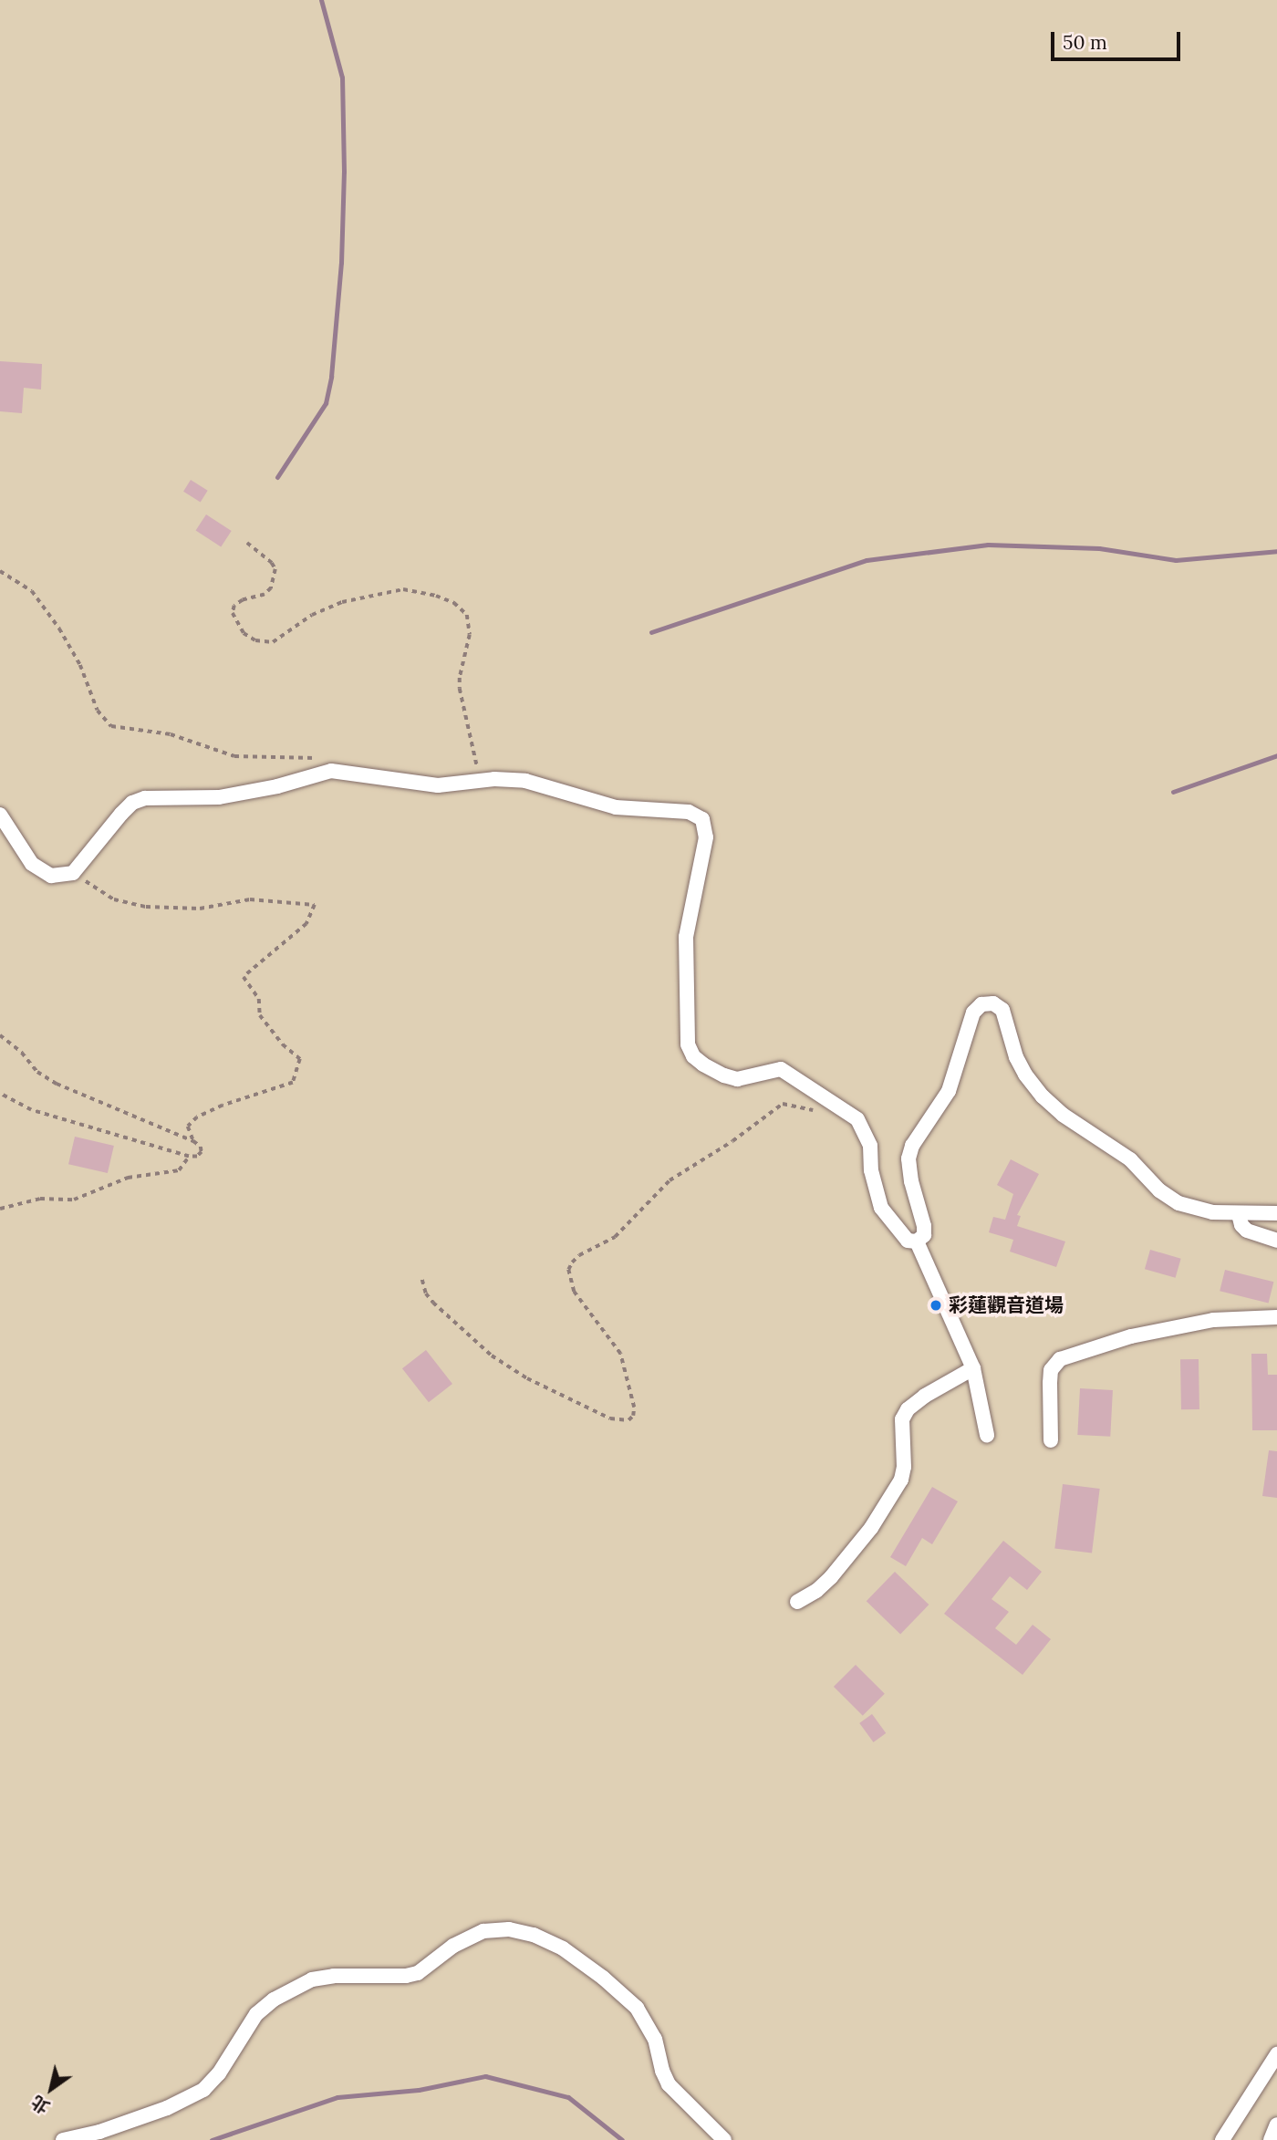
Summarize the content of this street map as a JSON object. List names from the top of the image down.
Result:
{
  "places": ["彩蓮觀音道場"],
  "scale_bar": "50 m",
  "north": "bottom left"
}
